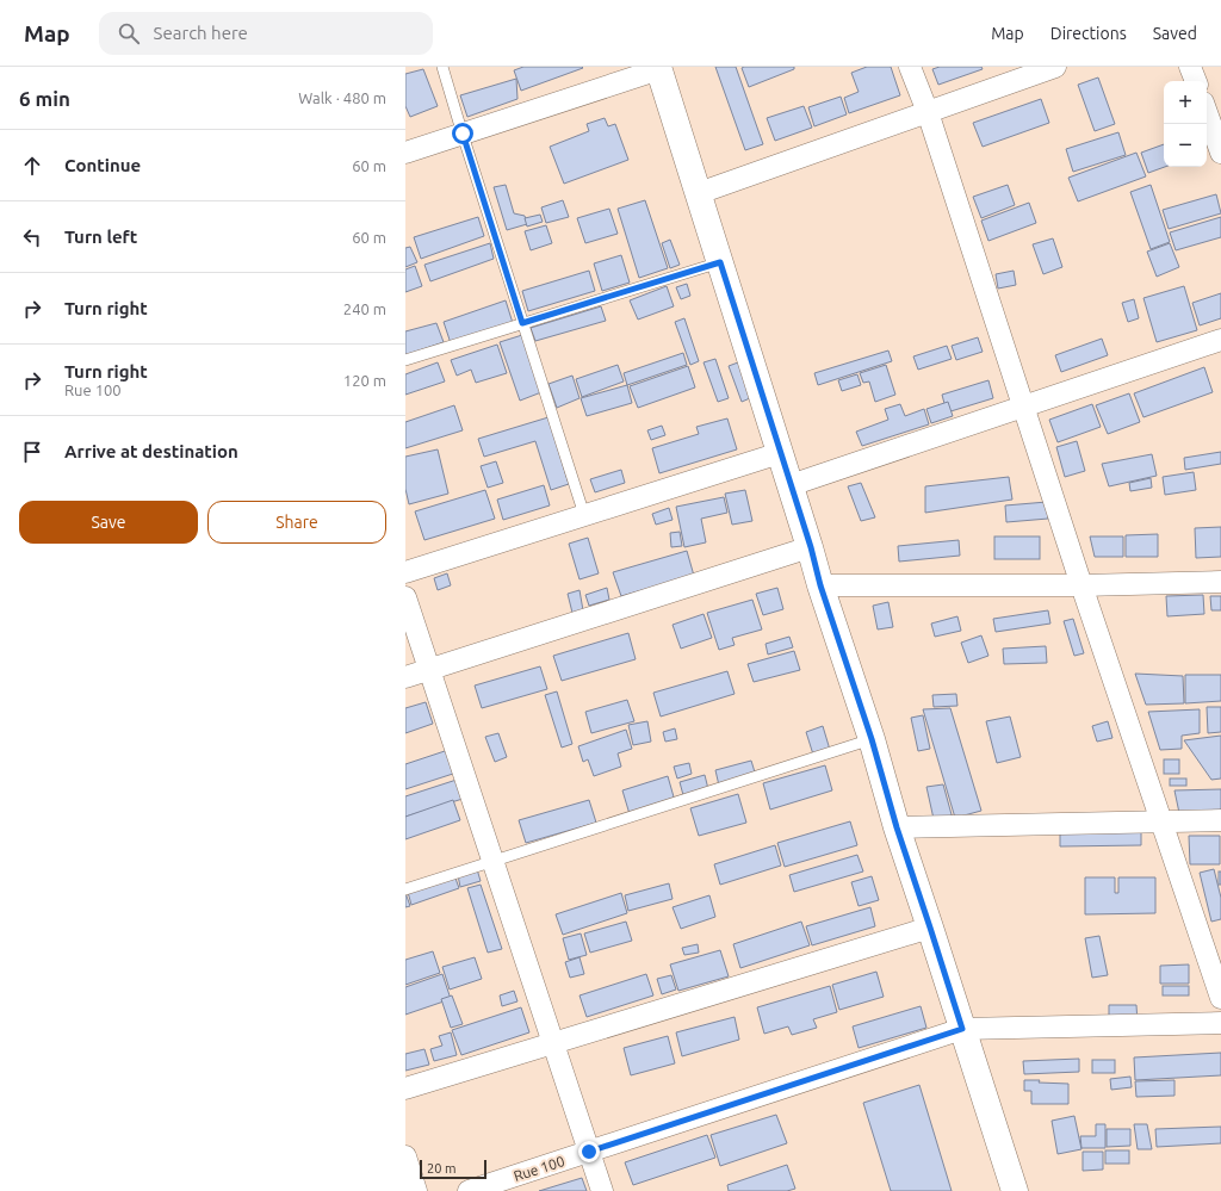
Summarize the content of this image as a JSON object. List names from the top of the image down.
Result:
{
  "streets": {
    "street": ["Rue 100"]
  },
  "scale_bar": "20 m",
  "page": {
    "header": "Map",
    "search": "Search here",
    "nav": ["Map", "Directions", "Saved"],
    "heading": ["6 min", "Walk · 480 m"],
    "map_buttons": ["+", "−"],
    "list": [
      ["Continue", "60 m"],
      ["Turn left", "60 m"],
      ["Turn right", "240 m"],
      ["Turn right", "Rue 100", "120 m"],
      "Arrive at destination"
    ],
    "buttons": ["Save", "Share"],
    "scale": "20 m"
  }
}
